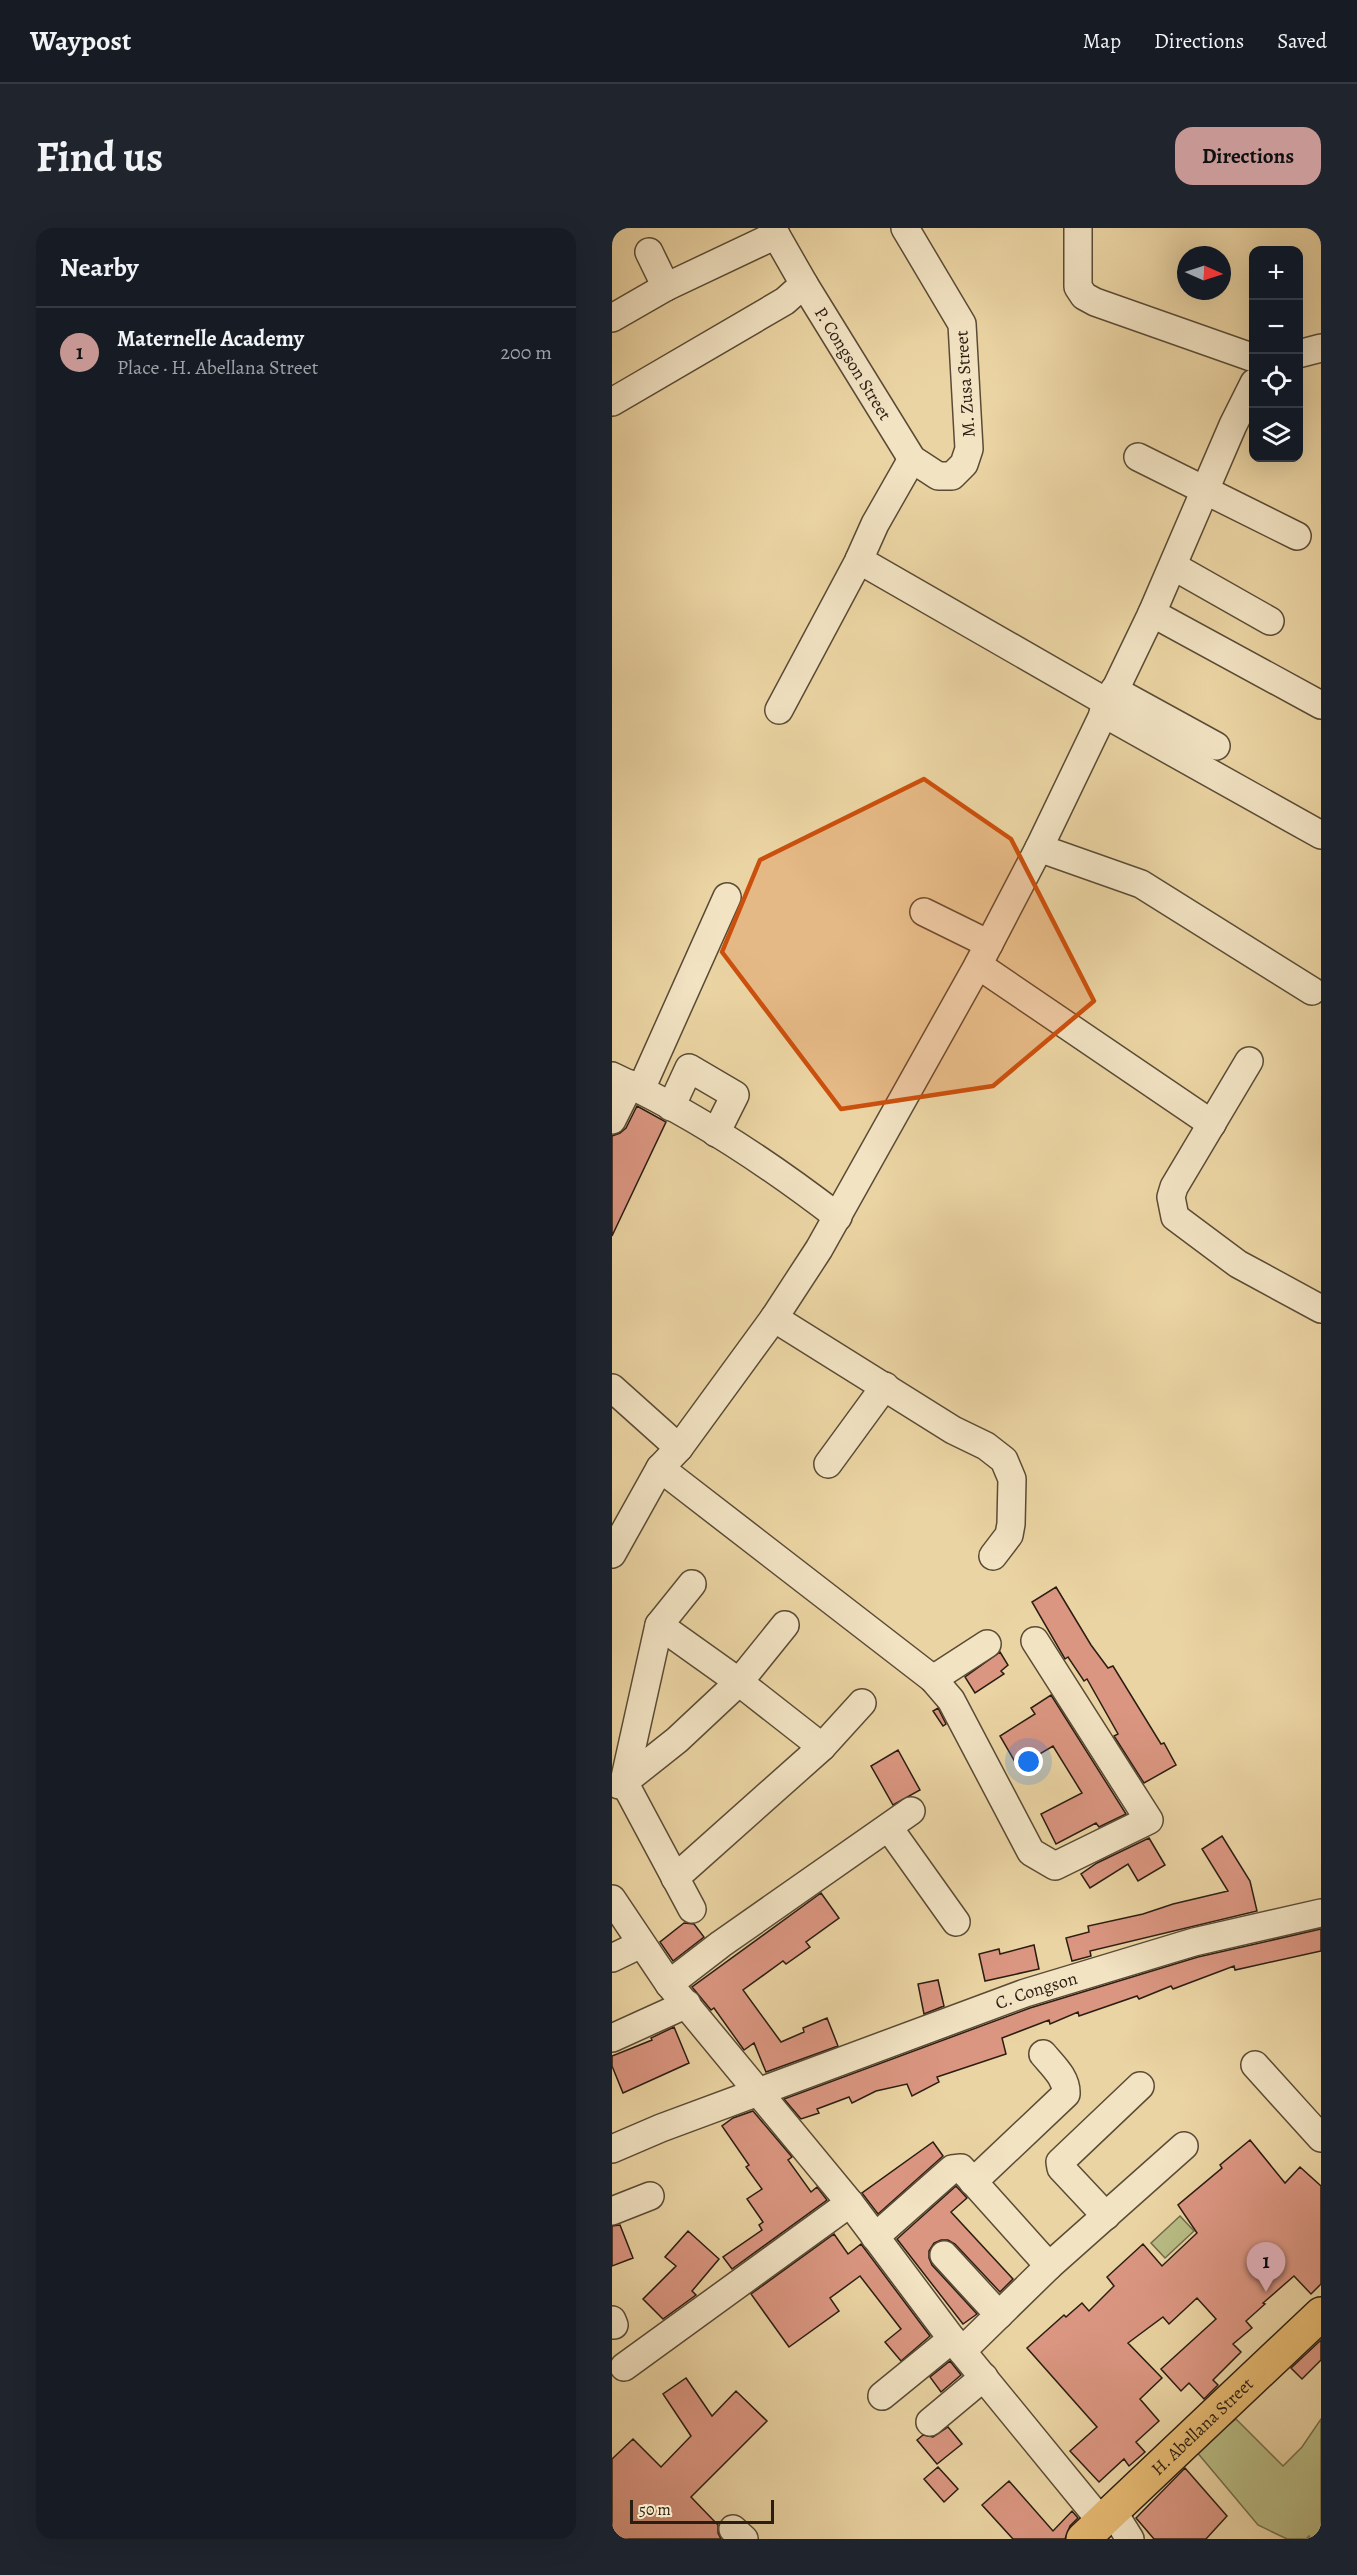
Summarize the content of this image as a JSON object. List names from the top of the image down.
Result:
{
  "streets": {
    "main road": ["H. Abellana Street"],
    "street": ["P. Congson Street", "M. Zusa Street", "C. Congson"]
  },
  "crossings": [
    ["P. Congson Street", "M. Zusa Street"]
  ],
  "scale_bar": "50 m",
  "north": "right",
  "page": {
    "header": "Waypost",
    "nav": ["Map", "Directions", "Saved"],
    "buttons": "Directions",
    "title": "Find us",
    "heading": "Nearby",
    "map_buttons": ["+", "−"],
    "list": [
      {
        "mark": "1",
        "name": "Maternelle Academy",
        "note": "Place · H. Abellana Street",
        "value": "200 m"
      }
    ],
    "pins": "1",
    "scale": "50 m"
  }
}
